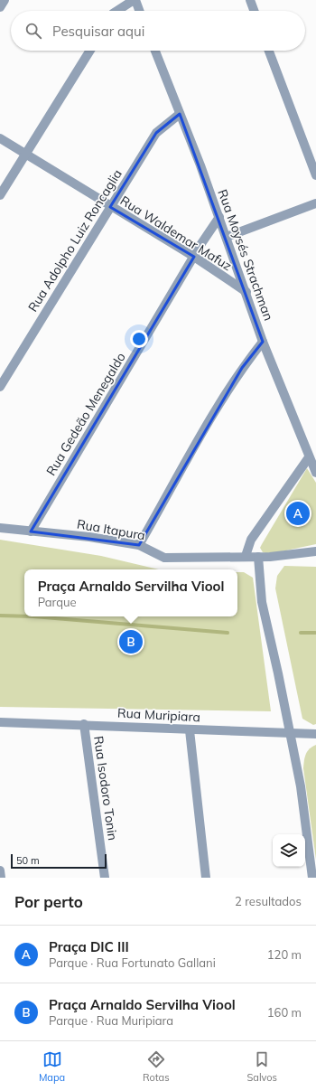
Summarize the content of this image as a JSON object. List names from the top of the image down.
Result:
{
  "streets": {
    "street": [
      "Rua Waldemar Mafuz",
      "Rua Adolpho Luiz Roncaglia",
      "Rua Moysés Strachman",
      "Rua Gedeão Menegaldo",
      "Rua Itapura",
      "Rua Muripiara",
      "Rua Isodoro Tonin"
    ]
  },
  "crossings": [
    ["Rua Waldemar Mafuz", "Rua Adolpho Luiz Roncaglia"],
    ["Rua Waldemar Mafuz", "Rua Moysés Strachman"],
    ["Rua Waldemar Mafuz", "Rua Gedeão Menegaldo"],
    ["Rua Adolpho Luiz Roncaglia", "Rua Moysés Strachman"],
    ["Rua Moysés Strachman", "Rua Gedeão Menegaldo"],
    ["Rua Gedeão Menegaldo", "Rua Itapura"],
    ["Rua Muripiara", "Rua Isodoro Tonin"]
  ],
  "scale_bar": "50 m",
  "page": {
    "search": "Pesquisar aqui",
    "pins": ["A", "B"],
    "popup": ["Praça Arnaldo Servilha Viool", "Parque"],
    "scale": "50 m",
    "heading": ["Por perto", "2 resultados"],
    "list": [
      {
        "mark": "A",
        "name": "Praça DIC III",
        "note": "Parque · Rua Fortunato Gallani",
        "value": "120 m"
      },
      {
        "mark": "B",
        "name": "Praça Arnaldo Servilha Viool",
        "note": "Parque · Rua Muripiara",
        "value": "160 m"
      }
    ],
    "nav": ["Mapa", "Rotas", "Salvos"]
  }
}
